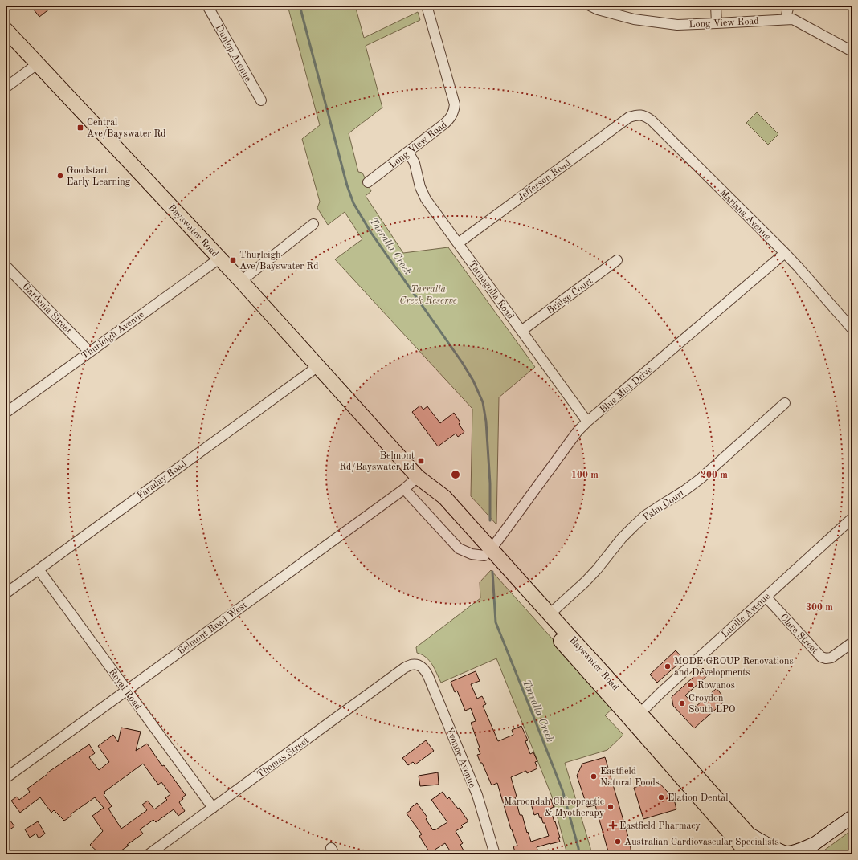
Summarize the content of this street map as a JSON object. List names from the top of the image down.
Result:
{
  "streets": {
    "main road": ["Bayswater Road"],
    "street": [
      "Long View Road",
      "Dunlop Avenue",
      "Jefferson Road",
      "Mariana Avenue",
      "Tarnagulla Road",
      "Bridge Court",
      "Gardenia Street",
      "Thurleigh Avenue",
      "Blue Mist Drive",
      "Faraday Road",
      "Palm Court",
      "Lucille Avenue",
      "Belmont Road West",
      "Clare Street",
      "Royal Road",
      "Thomas Street",
      "Yvonne Avenue"
    ]
  },
  "crossings": [
    ["Long View Road", "Tarnagulla Road"],
    ["Jefferson Road", "Mariana Avenue"],
    ["Jefferson Road", "Tarnagulla Road"],
    ["Mariana Avenue", "Blue Mist Drive"],
    ["Bayswater Road", "Thurleigh Avenue"],
    ["Bayswater Road", "Blue Mist Drive"],
    ["Bayswater Road", "Faraday Road"],
    ["Bayswater Road", "Palm Court"],
    ["Bayswater Road", "Lucille Avenue"],
    ["Bayswater Road", "Belmont Road West"],
    ["Tarnagulla Road", "Bridge Court"],
    ["Tarnagulla Road", "Blue Mist Drive"],
    ["Gardenia Street", "Thurleigh Avenue"],
    ["Faraday Road", "Royal Road"],
    ["Lucille Avenue", "Clare Street"],
    ["Belmont Road West", "Royal Road"],
    ["Royal Road", "Thomas Street"],
    ["Thomas Street", "Yvonne Avenue"]
  ],
  "water": ["Tarralla Creek"],
  "parks": ["Tarralla Creek Reserve"],
  "places": {
    "transit": ["Central Ave/Bayswater Rd", "Thurleigh Ave/Bayswater Rd", "Belmont Rd/Bayswater Rd"],
    "other": [
      "Goodstart Early Learning",
      "MODE GROUP Renovations and Developments",
      "Rowanos",
      "Croydon South LPO",
      "Eastfield Natural Foods",
      "Elation Dental",
      "Maroondah Chiropractic & Myotherapy",
      "Australian Cardiovascular Specialists"
    ],
    "health": ["Eastfield Pharmacy"]
  },
  "rings": ["100 m", "200 m", "300 m"]
}
